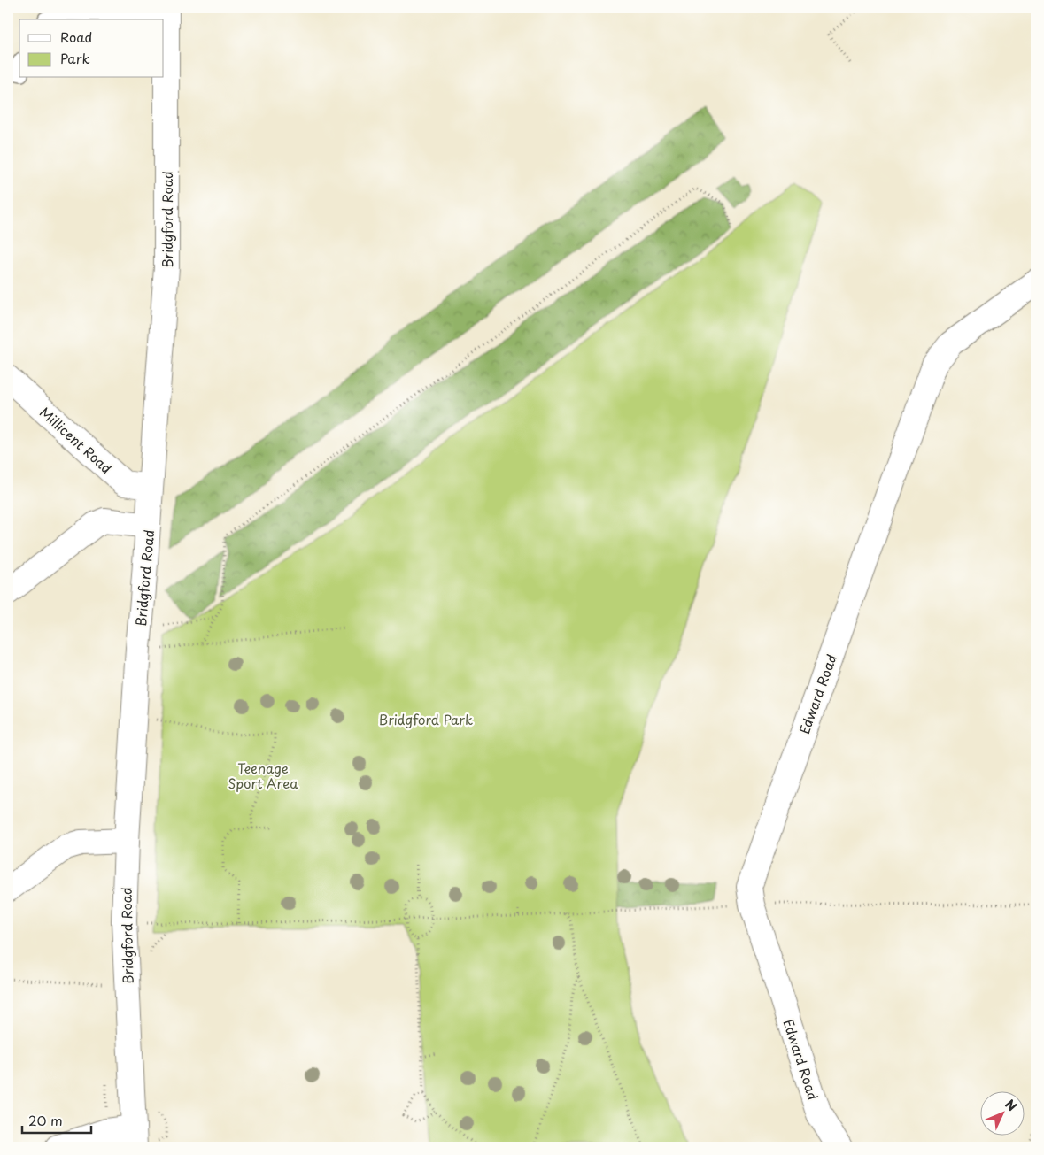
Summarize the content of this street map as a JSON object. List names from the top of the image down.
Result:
{
  "streets": {
    "street": ["Bridgford Road", "Millicent Road", "Edward Road"]
  },
  "crossings": [
    ["Bridgford Road", "Millicent Road"]
  ],
  "parks": ["Bridgford Park", "Teenage Sport Area"],
  "legend": ["Road", "Park"],
  "scale_bar": "20 m",
  "north": "top right"
}
